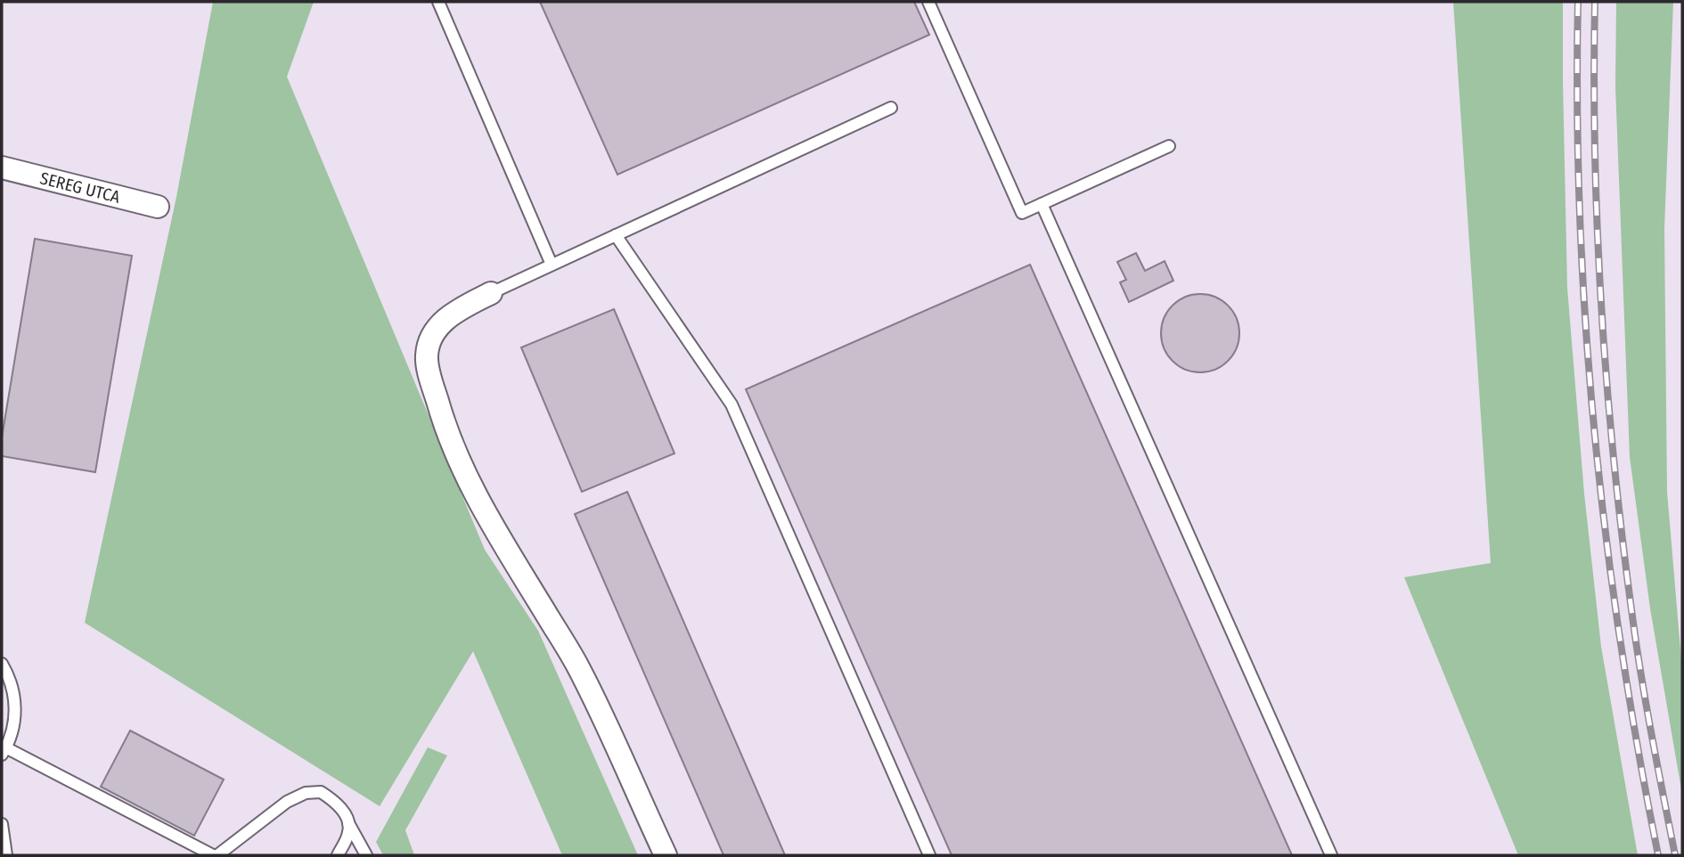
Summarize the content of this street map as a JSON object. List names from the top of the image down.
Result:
{
  "streets": {
    "street": ["SEREG UTCA"]
  }
}
